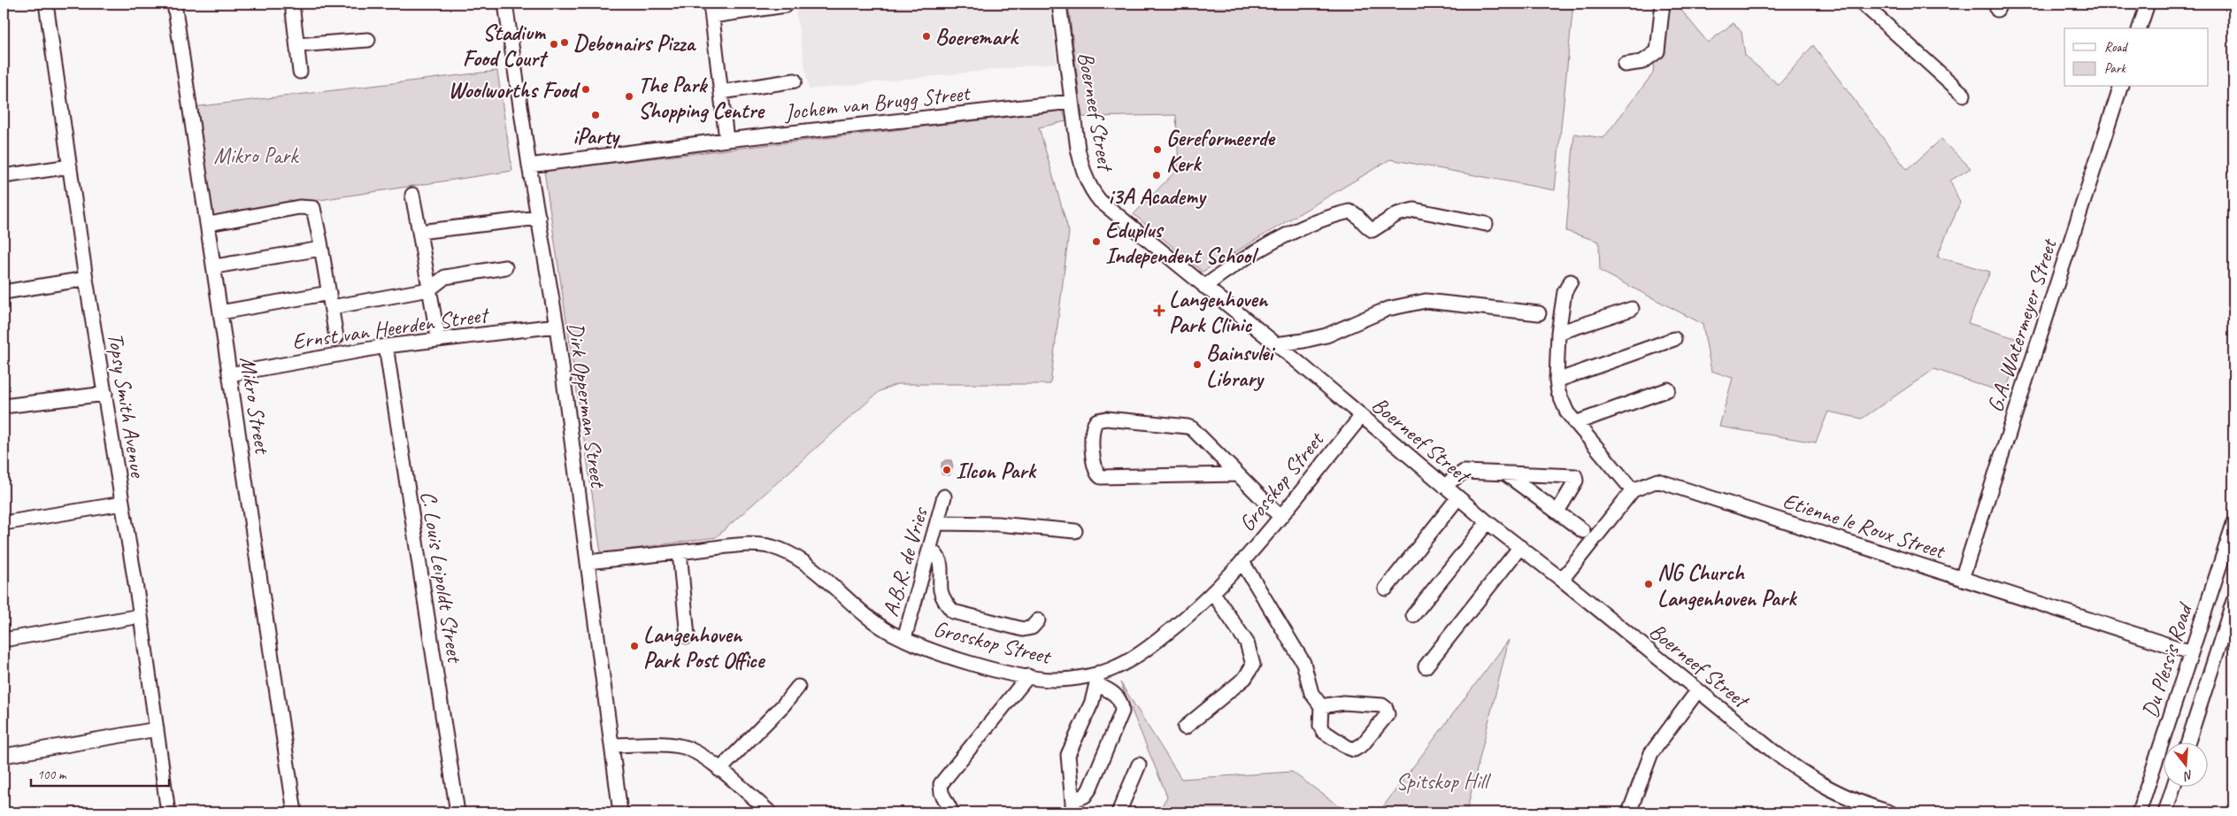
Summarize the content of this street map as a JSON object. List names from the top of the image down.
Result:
{
  "streets": {
    "street": [
      "Jochem van Brugg Street",
      "Boerneef Street",
      "G.A. Watermeyer Street",
      "Ernst van Heerden Street",
      "Topsy Smith Avenue",
      "Mikro Street",
      "Dirk Opperman Street",
      "Grosskop Street",
      "Etienne le Roux Street",
      "A.B.R. de Vries",
      "C. Louis Leipoldt Street",
      "Du Plessis Road"
    ]
  },
  "crossings": [
    ["Jochem van Brugg Street", "Boerneef Street"],
    ["Jochem van Brugg Street", "Dirk Opperman Street"],
    ["Boerneef Street", "Grosskop Street"],
    ["G.A. Watermeyer Street", "Etienne le Roux Street"],
    ["Ernst van Heerden Street", "Mikro Street"],
    ["Ernst van Heerden Street", "Dirk Opperman Street"],
    ["Ernst van Heerden Street", "C. Louis Leipoldt Street"],
    ["Dirk Opperman Street", "Grosskop Street"],
    ["Grosskop Street", "A.B.R. de Vries"],
    ["Etienne le Roux Street", "Du Plessis Road"]
  ],
  "parks": ["Mikro Park", "Spitskop Hill"],
  "places": {
    "other": [
      "Boeremark",
      "Debonairs Pizza",
      "Stadium Food Court",
      "Woolworths Food",
      "The Park Shopping Centre",
      "iParty",
      "Gereformeerde Kerk",
      "i3A Academy",
      "Eduplus Independent School",
      "Bainsvlei Library",
      "Ilcon Park",
      "NG Church Langenhoven Park",
      "Langenhoven Park Post Office"
    ],
    "health": ["Langenhoven Park Clinic"]
  },
  "legend": ["Road", "Park"],
  "scale_bar": "100 m",
  "north": "bottom"
}
